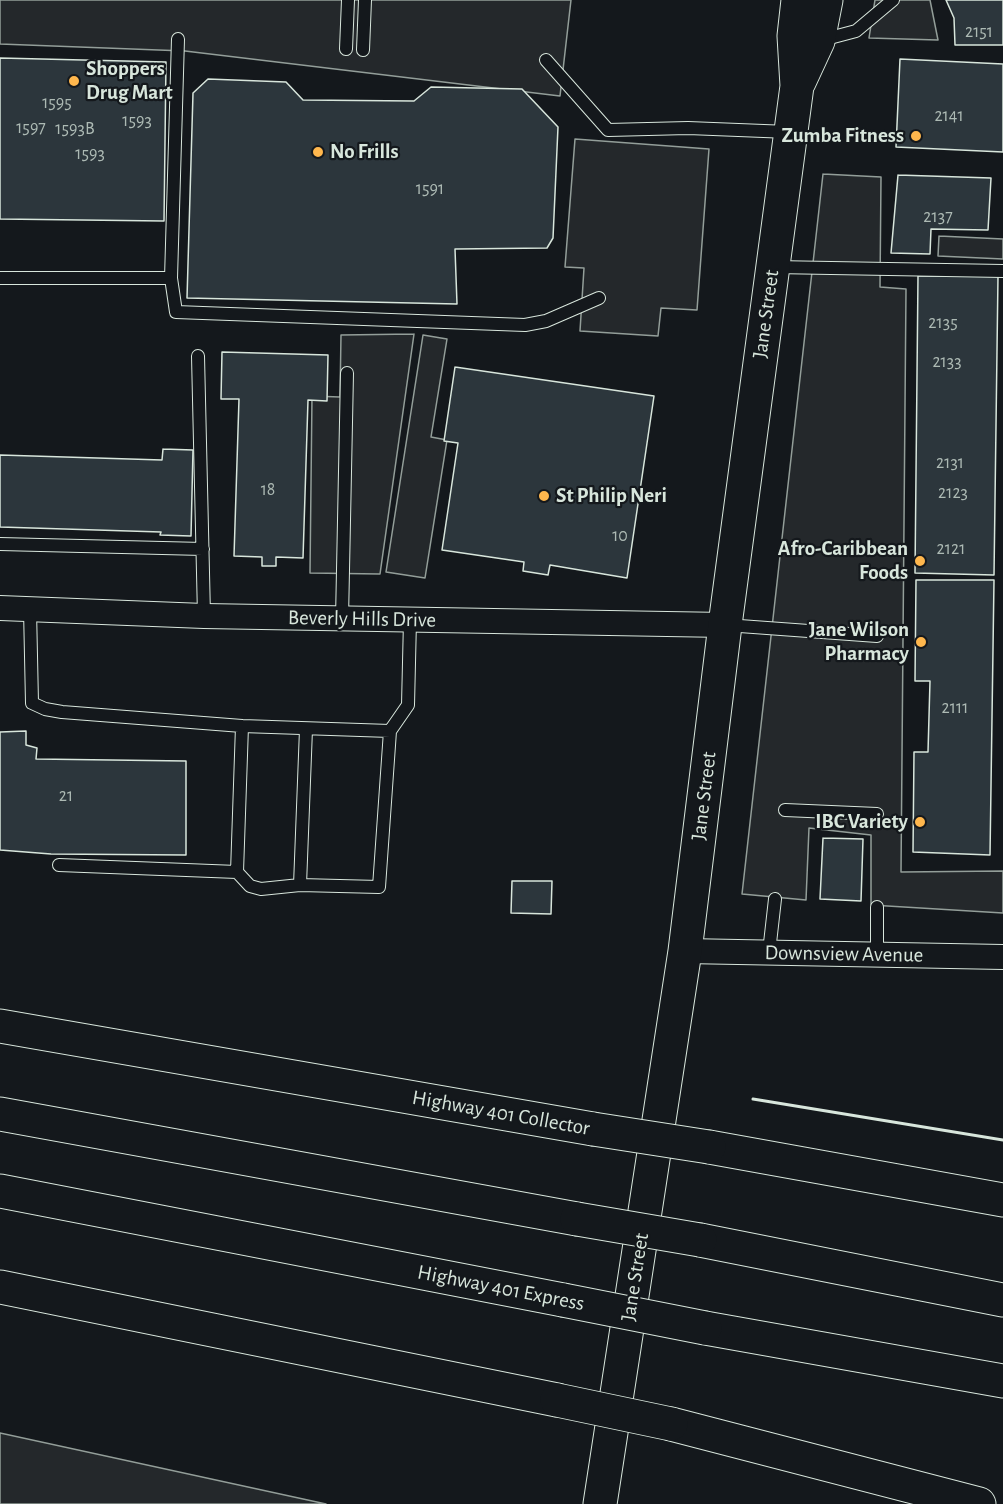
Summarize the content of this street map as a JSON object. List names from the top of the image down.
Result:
{
  "streets": {
    "main road": ["Jane Street", "Highway 401 Collector", "Highway 401 Express"],
    "street": ["Beverly Hills Drive", "Downsview Avenue"]
  },
  "crossings": [
    ["Jane Street", "Beverly Hills Drive"],
    ["Jane Street", "Downsview Avenue"]
  ],
  "places": [
    "Shoppers Drug Mart",
    "Zumba Fitness",
    "No Frills",
    "St Philip Neri",
    "Afro-Caribbean Foods",
    "Jane Wilson Pharmacy",
    "IBC Variety"
  ],
  "house_numbers": [
    "2151",
    "1595",
    "2141",
    "1593",
    "1597",
    "1593B",
    "1593",
    "1591",
    "2137",
    "2135",
    "2133",
    "2131",
    "18",
    "2123",
    "10",
    "2121",
    "2111",
    "21"
  ]
}
